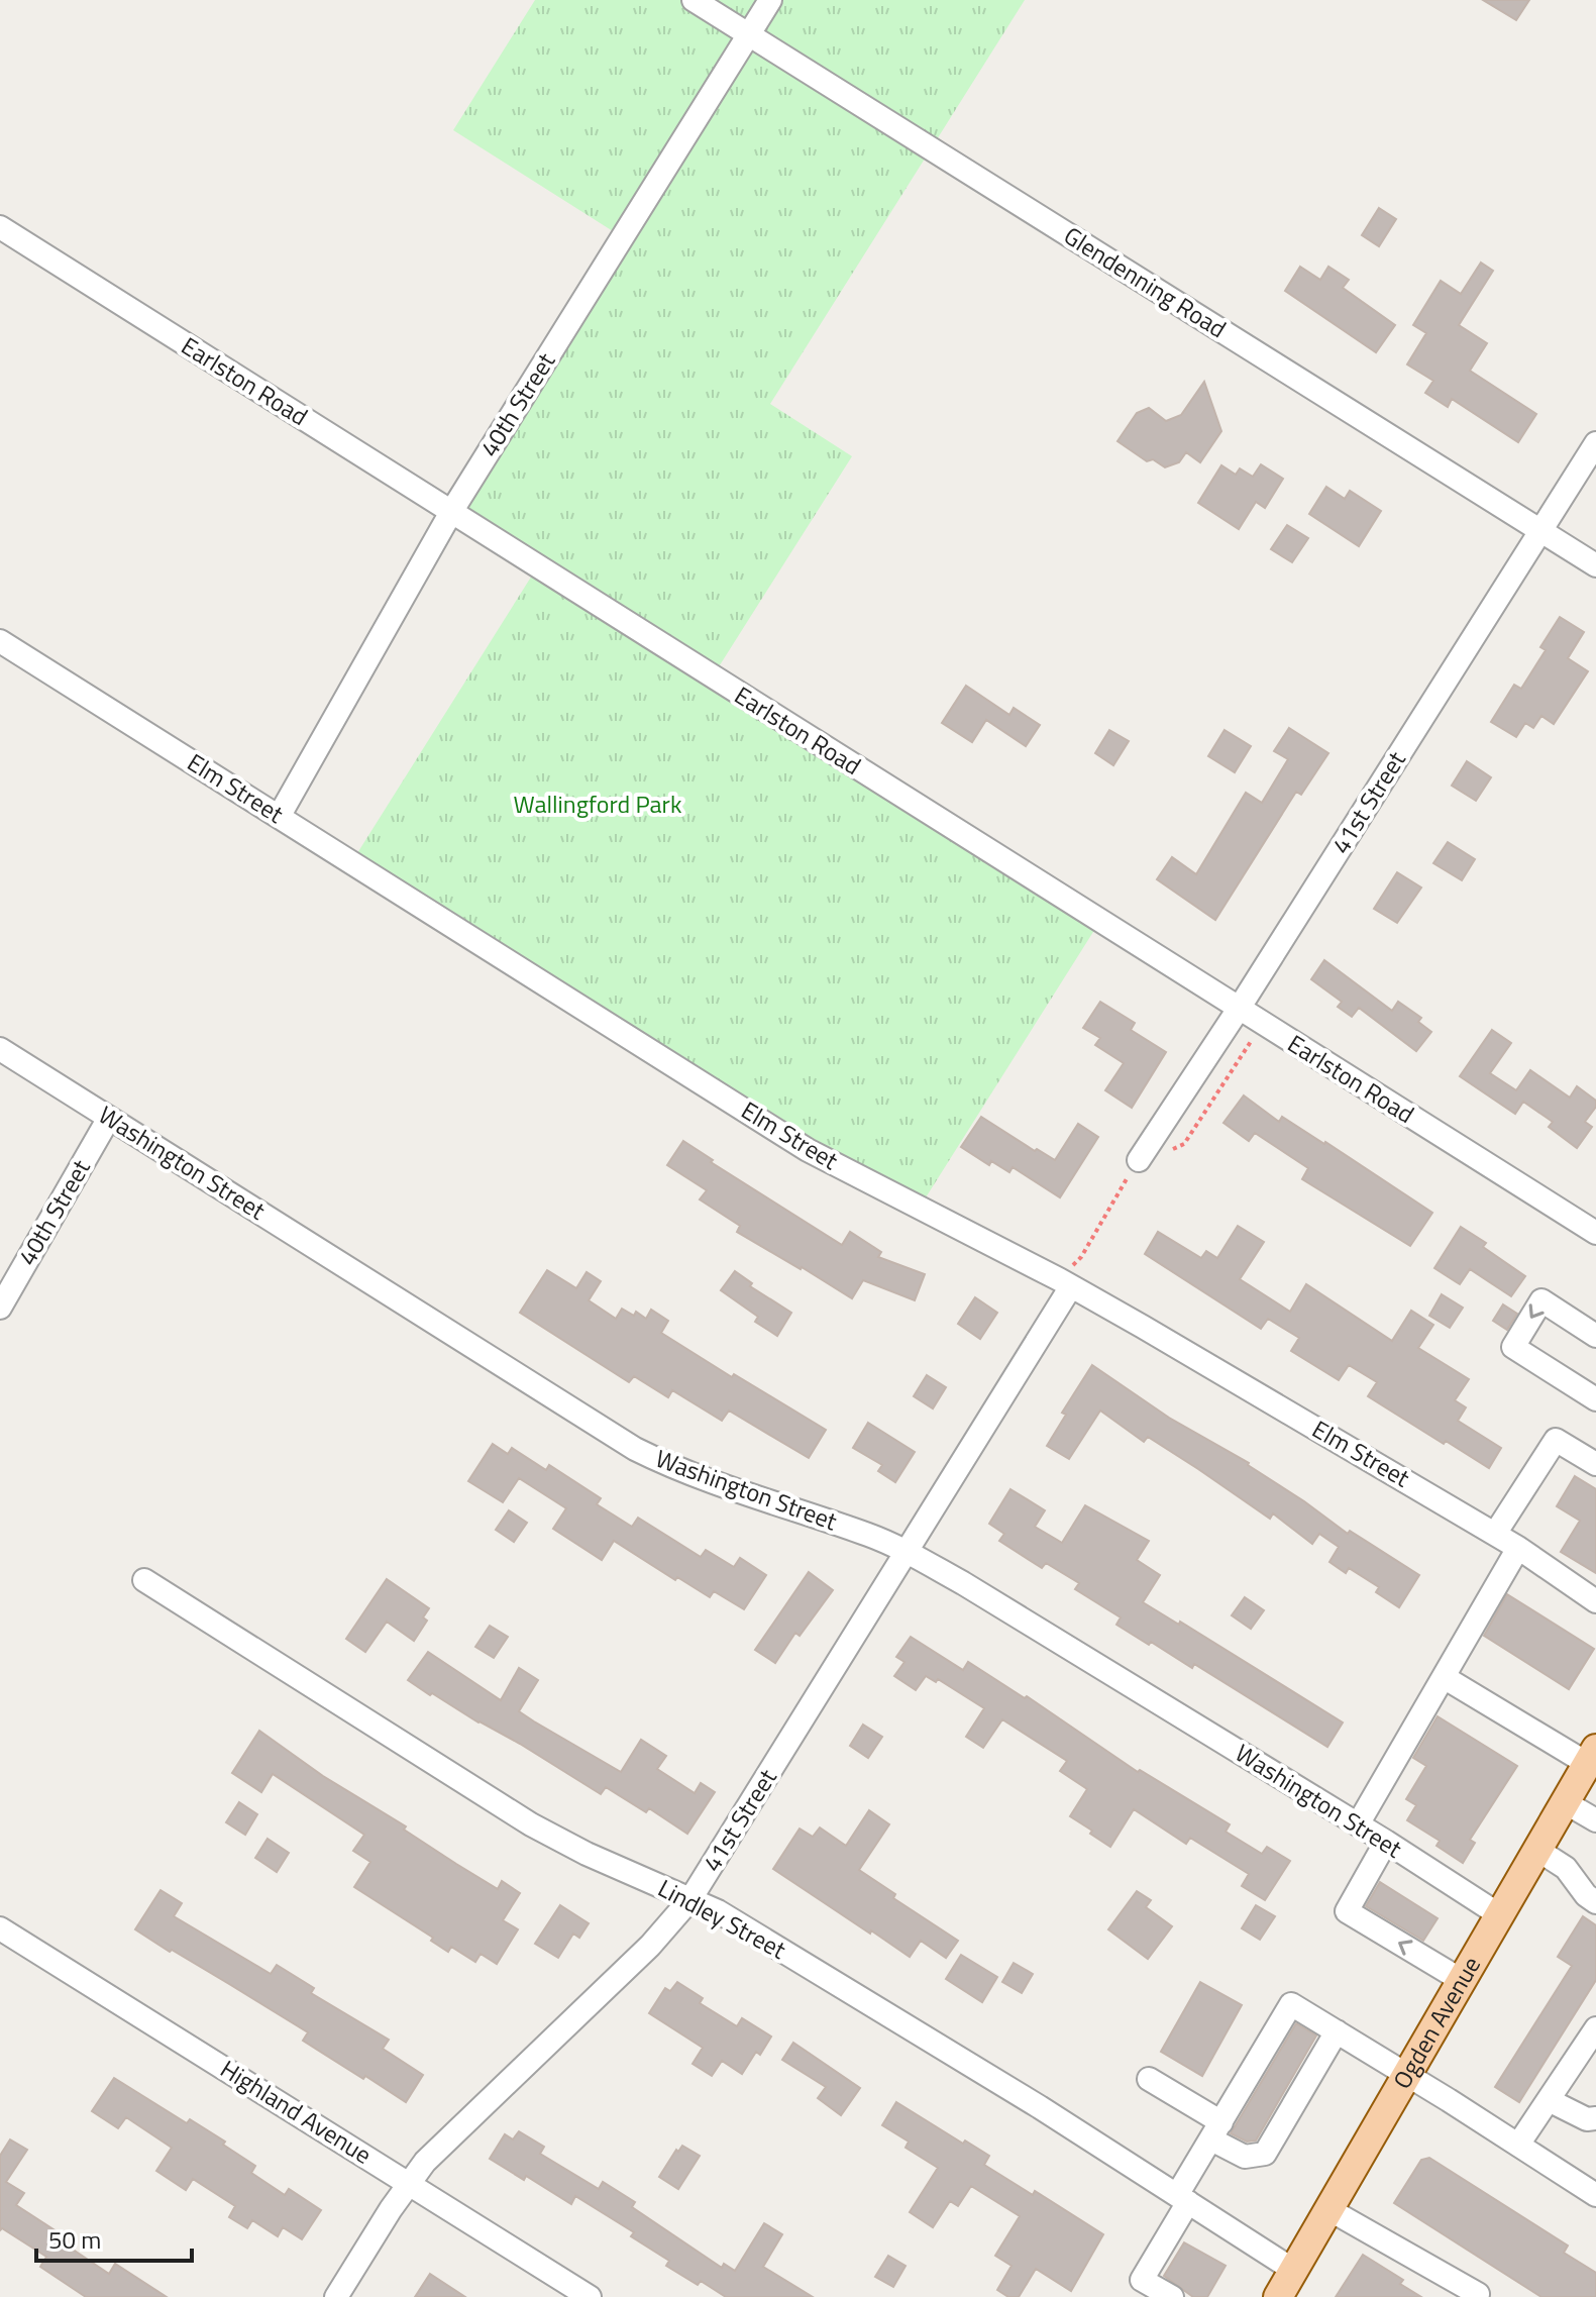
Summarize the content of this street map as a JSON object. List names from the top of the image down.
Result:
{
  "streets": {
    "main road": ["Ogden Avenue"],
    "street": [
      "Glendenning Road",
      "Earlston Road",
      "40th Street",
      "Elm Street",
      "41st Street",
      "Washington Street",
      "Lindley Street",
      "Highland Avenue"
    ]
  },
  "crossings": [
    ["Glendenning Road", "40th Street"],
    ["Glendenning Road", "41st Street"],
    ["Earlston Road", "40th Street"],
    ["Earlston Road", "41st Street"],
    ["40th Street", "Elm Street"],
    ["40th Street", "Washington Street"],
    ["Elm Street", "41st Street"],
    ["41st Street", "Washington Street"],
    ["41st Street", "Lindley Street"],
    ["41st Street", "Highland Avenue"],
    ["Washington Street", "Ogden Avenue"],
    ["Lindley Street", "Ogden Avenue"]
  ],
  "parks": ["Wallingford Park"],
  "scale_bar": "50 m"
}
